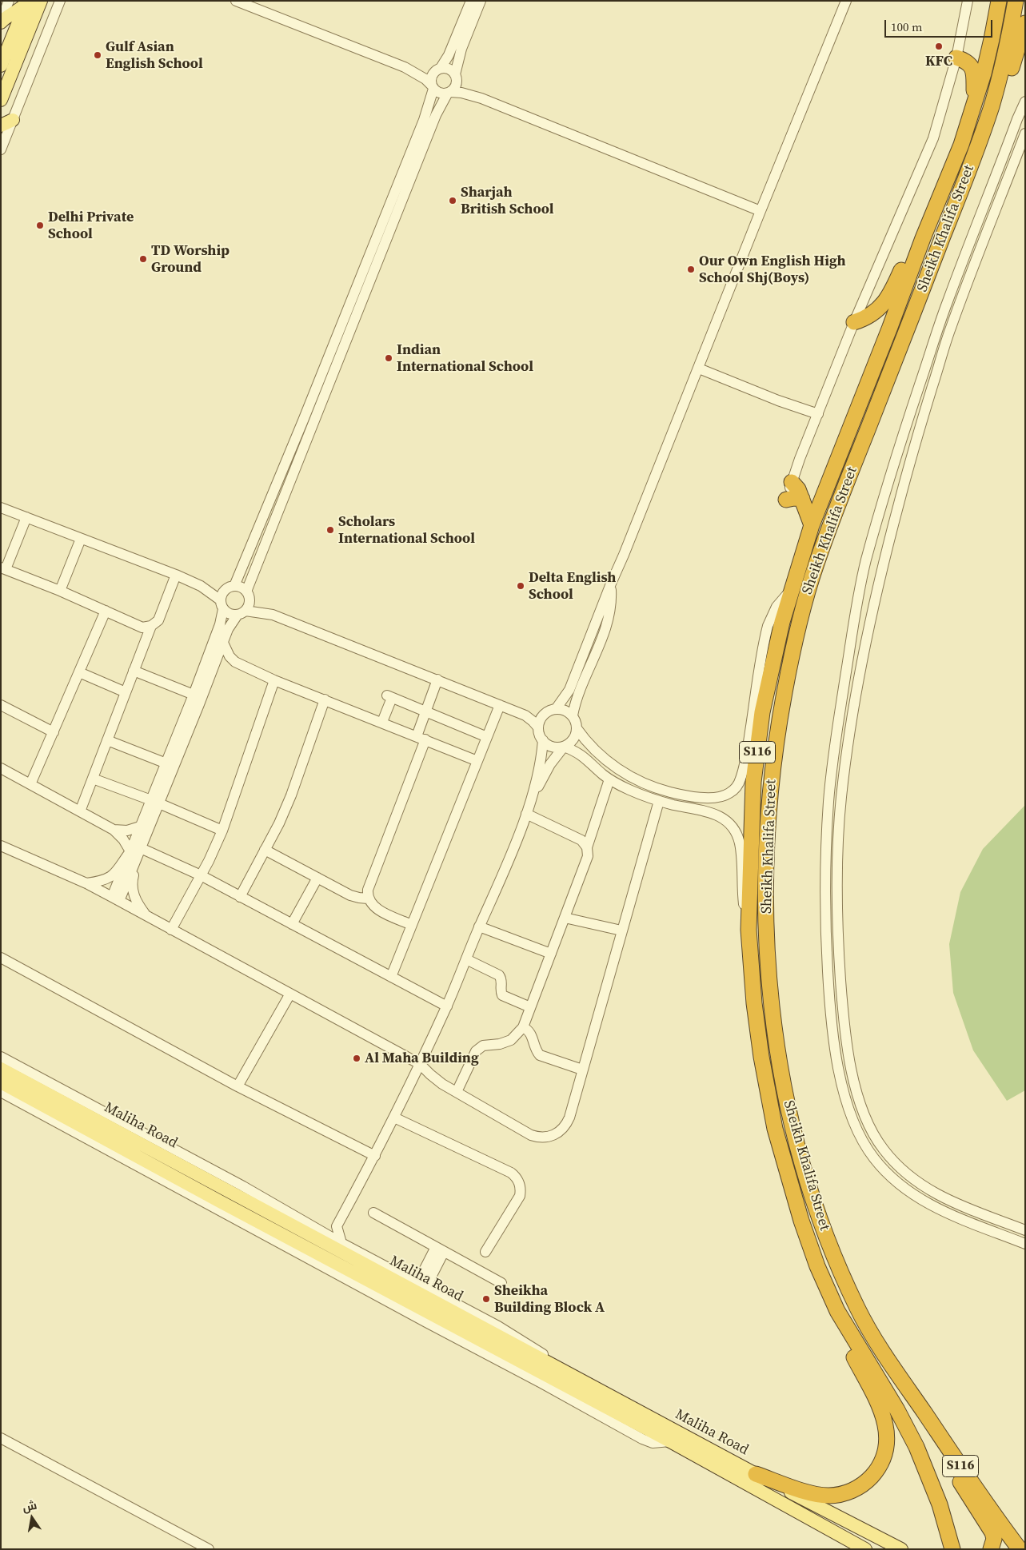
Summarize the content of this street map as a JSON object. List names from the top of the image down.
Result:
{
  "streets": {
    "highway": ["Sheikh Khalifa Street", "S116"],
    "main road": ["Maliha Road"]
  },
  "places": [
    "KFC",
    "Gulf Asian English School",
    "Sharjah British School",
    "Delhi Private School",
    "TD Worship Ground",
    "Our Own English High School Shj(Boys)",
    "Indian International School",
    "Scholars International School",
    "Delta English School",
    "Al Maha Building",
    "Sheikha Building Block A"
  ],
  "scale_bar": "100 m",
  "north": "top"
}
